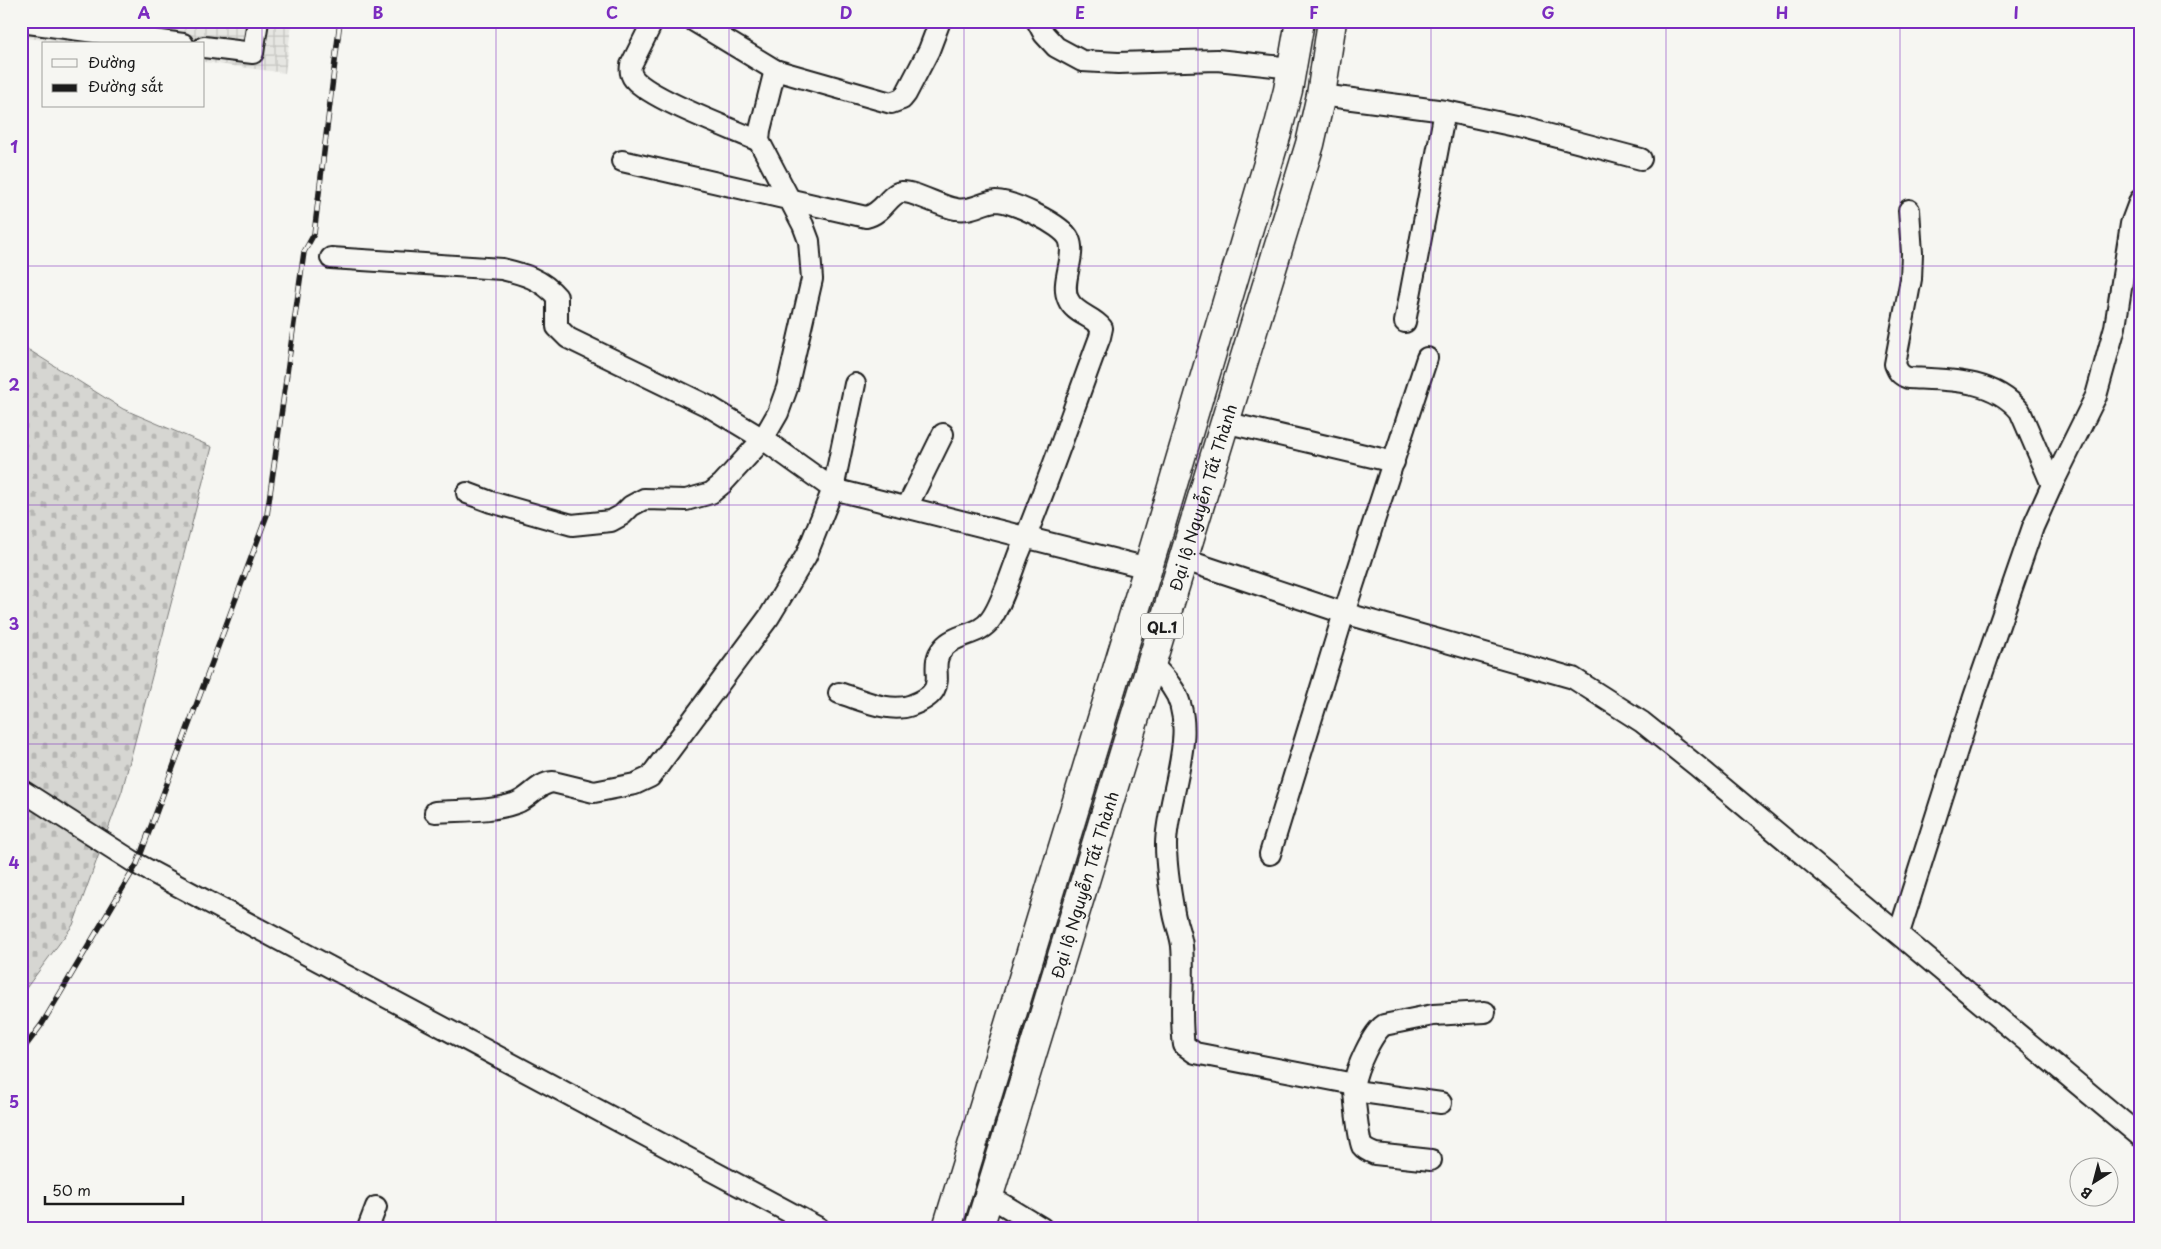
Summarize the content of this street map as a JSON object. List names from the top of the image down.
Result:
{
  "streets": {
    "main road": ["Đại lộ Nguyễn Tất Thành", "QL.1"]
  },
  "legend": ["Đường", "Đường sắt"],
  "scale_bar": "50 m",
  "north": "bottom left",
  "grid": {
    "columns": [
      "A",
      "B",
      "C",
      "D",
      "E",
      "F",
      "G",
      "H",
      "I"
    ],
    "rows": [
      "1",
      "2",
      "3",
      "4",
      "5"
    ]
  }
}
